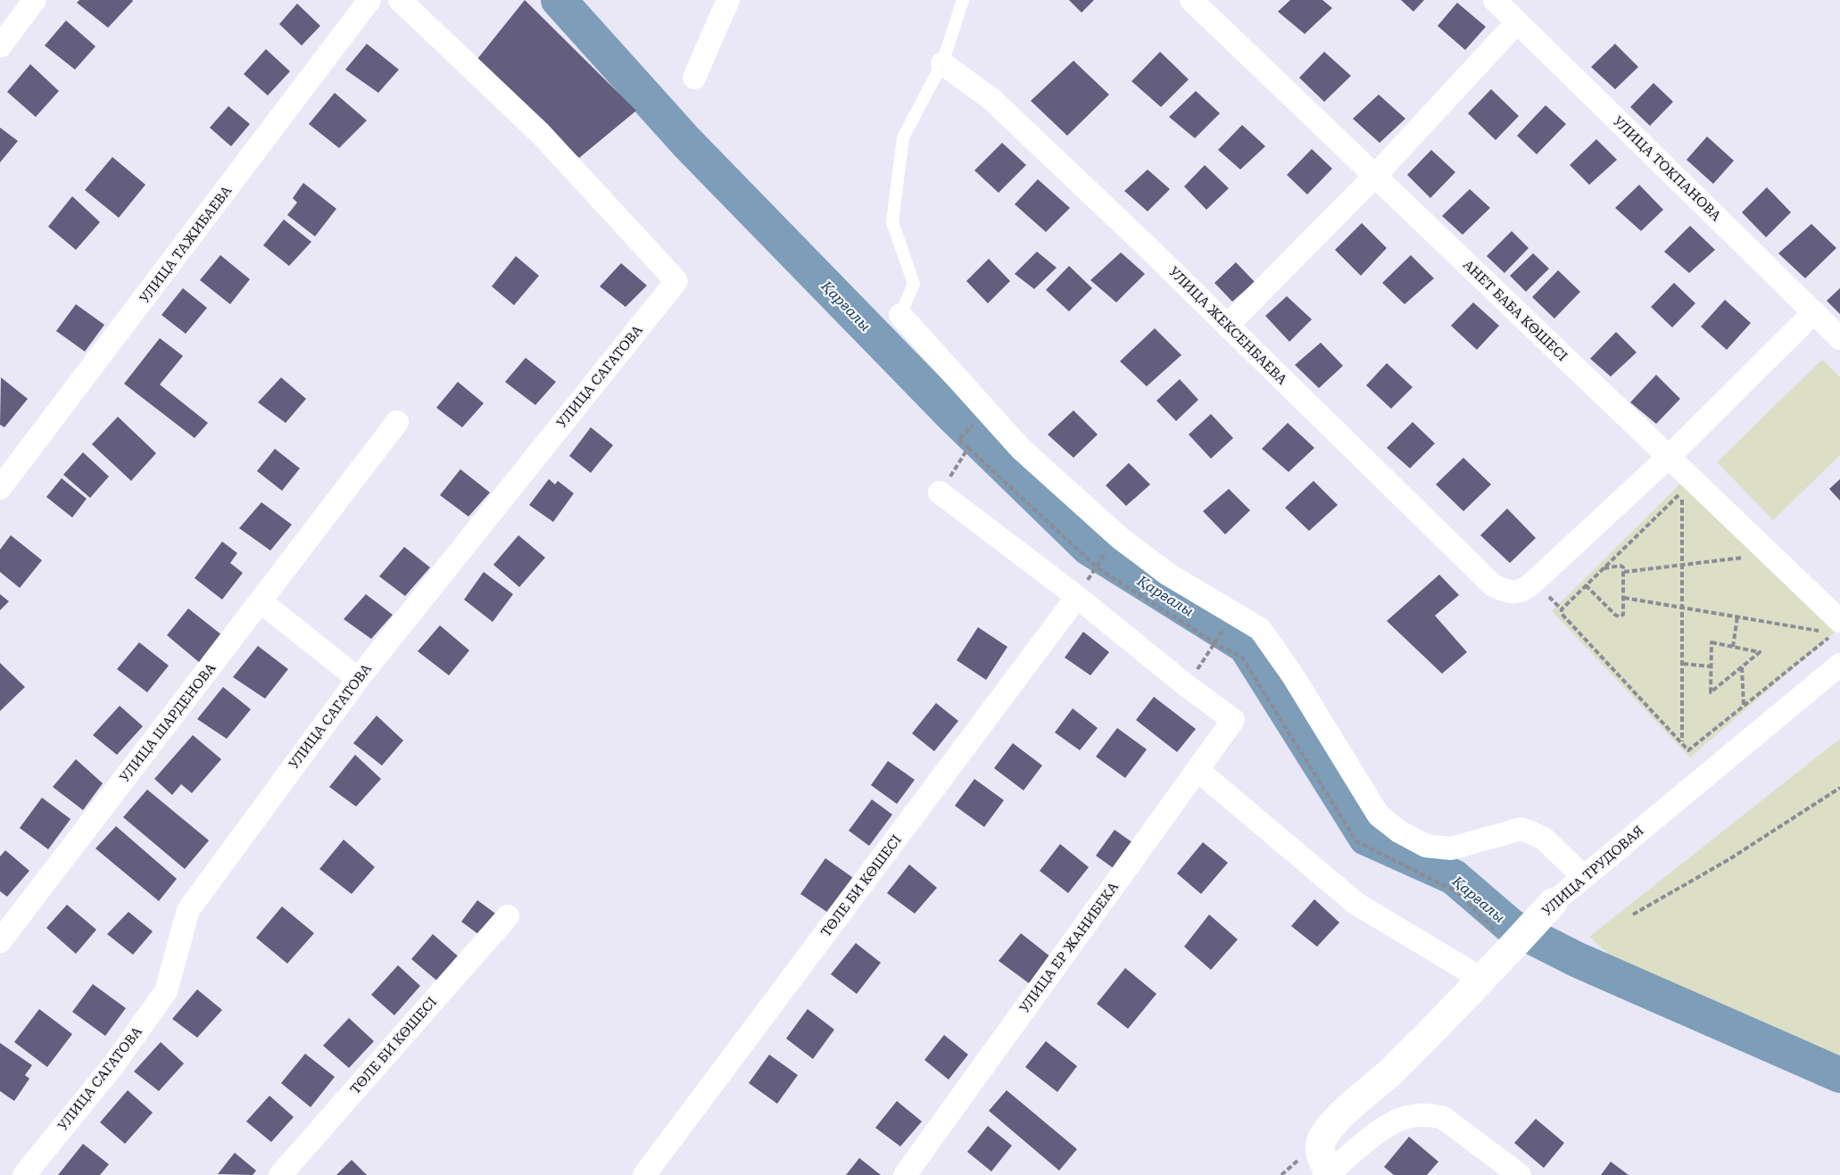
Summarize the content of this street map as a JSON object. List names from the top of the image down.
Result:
{
  "streets": {
    "street": [
      "УЛИЦА ТОКПАНОВА",
      "УЛИЦА ТАЖИБАЕВА",
      "АНЕТ БАБА КӨШЕСІ",
      "УЛИЦА ЖЕКСЕНБАЕВА",
      "УЛИЦА САГАТОВА",
      "УЛИЦА ШАРДЕНОВА",
      "УЛИЦА ТРУДОВАЯ",
      "ТӨЛЕ БИ КӨШЕСІ",
      "УЛИЦА ЕР ЖАНИБЕКА"
    ]
  },
  "crossings": [
    ["АНЕТ БАБА КӨШЕСІ", "УЛИЦА ЖЕКСЕНБАЕВА"]
  ],
  "water": ["Қарғалы"]
}
